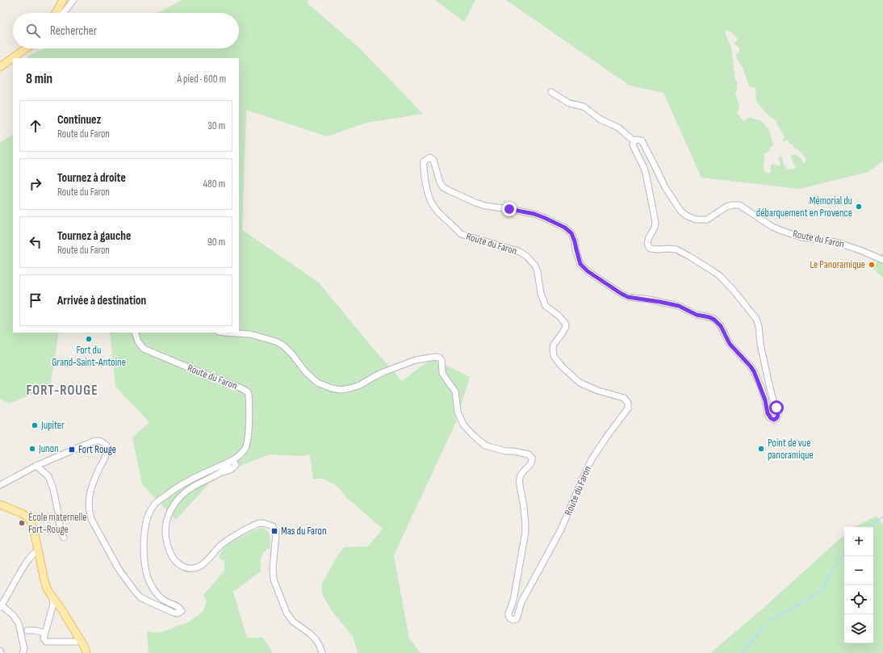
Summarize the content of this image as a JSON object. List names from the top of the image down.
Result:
{
  "streets": {
    "street": ["Route du Faron"]
  },
  "districts": ["FORT-ROUGE"],
  "places": {
    "other": [
      "Mémorial du débarquement en Provence",
      "Le Panoramique",
      "Fort du Grand-Saint-Antoine",
      "Jupiter",
      "Junon",
      "Point de vue panoramique",
      "École maternelle Fort-Rouge"
    ],
    "transit": ["Fort Rouge", "Mas du Faron"]
  },
  "page": {
    "search": "Rechercher",
    "heading": ["8 min", "À pied · 600 m"],
    "list": [
      ["Continuez", "Route du Faron", "30 m"],
      ["Tournez à droite", "Route du Faron", "480 m"],
      ["Tournez à gauche", "Route du Faron", "90 m"],
      "Arrivée à destination"
    ],
    "map_buttons": ["+", "−"]
  }
}
